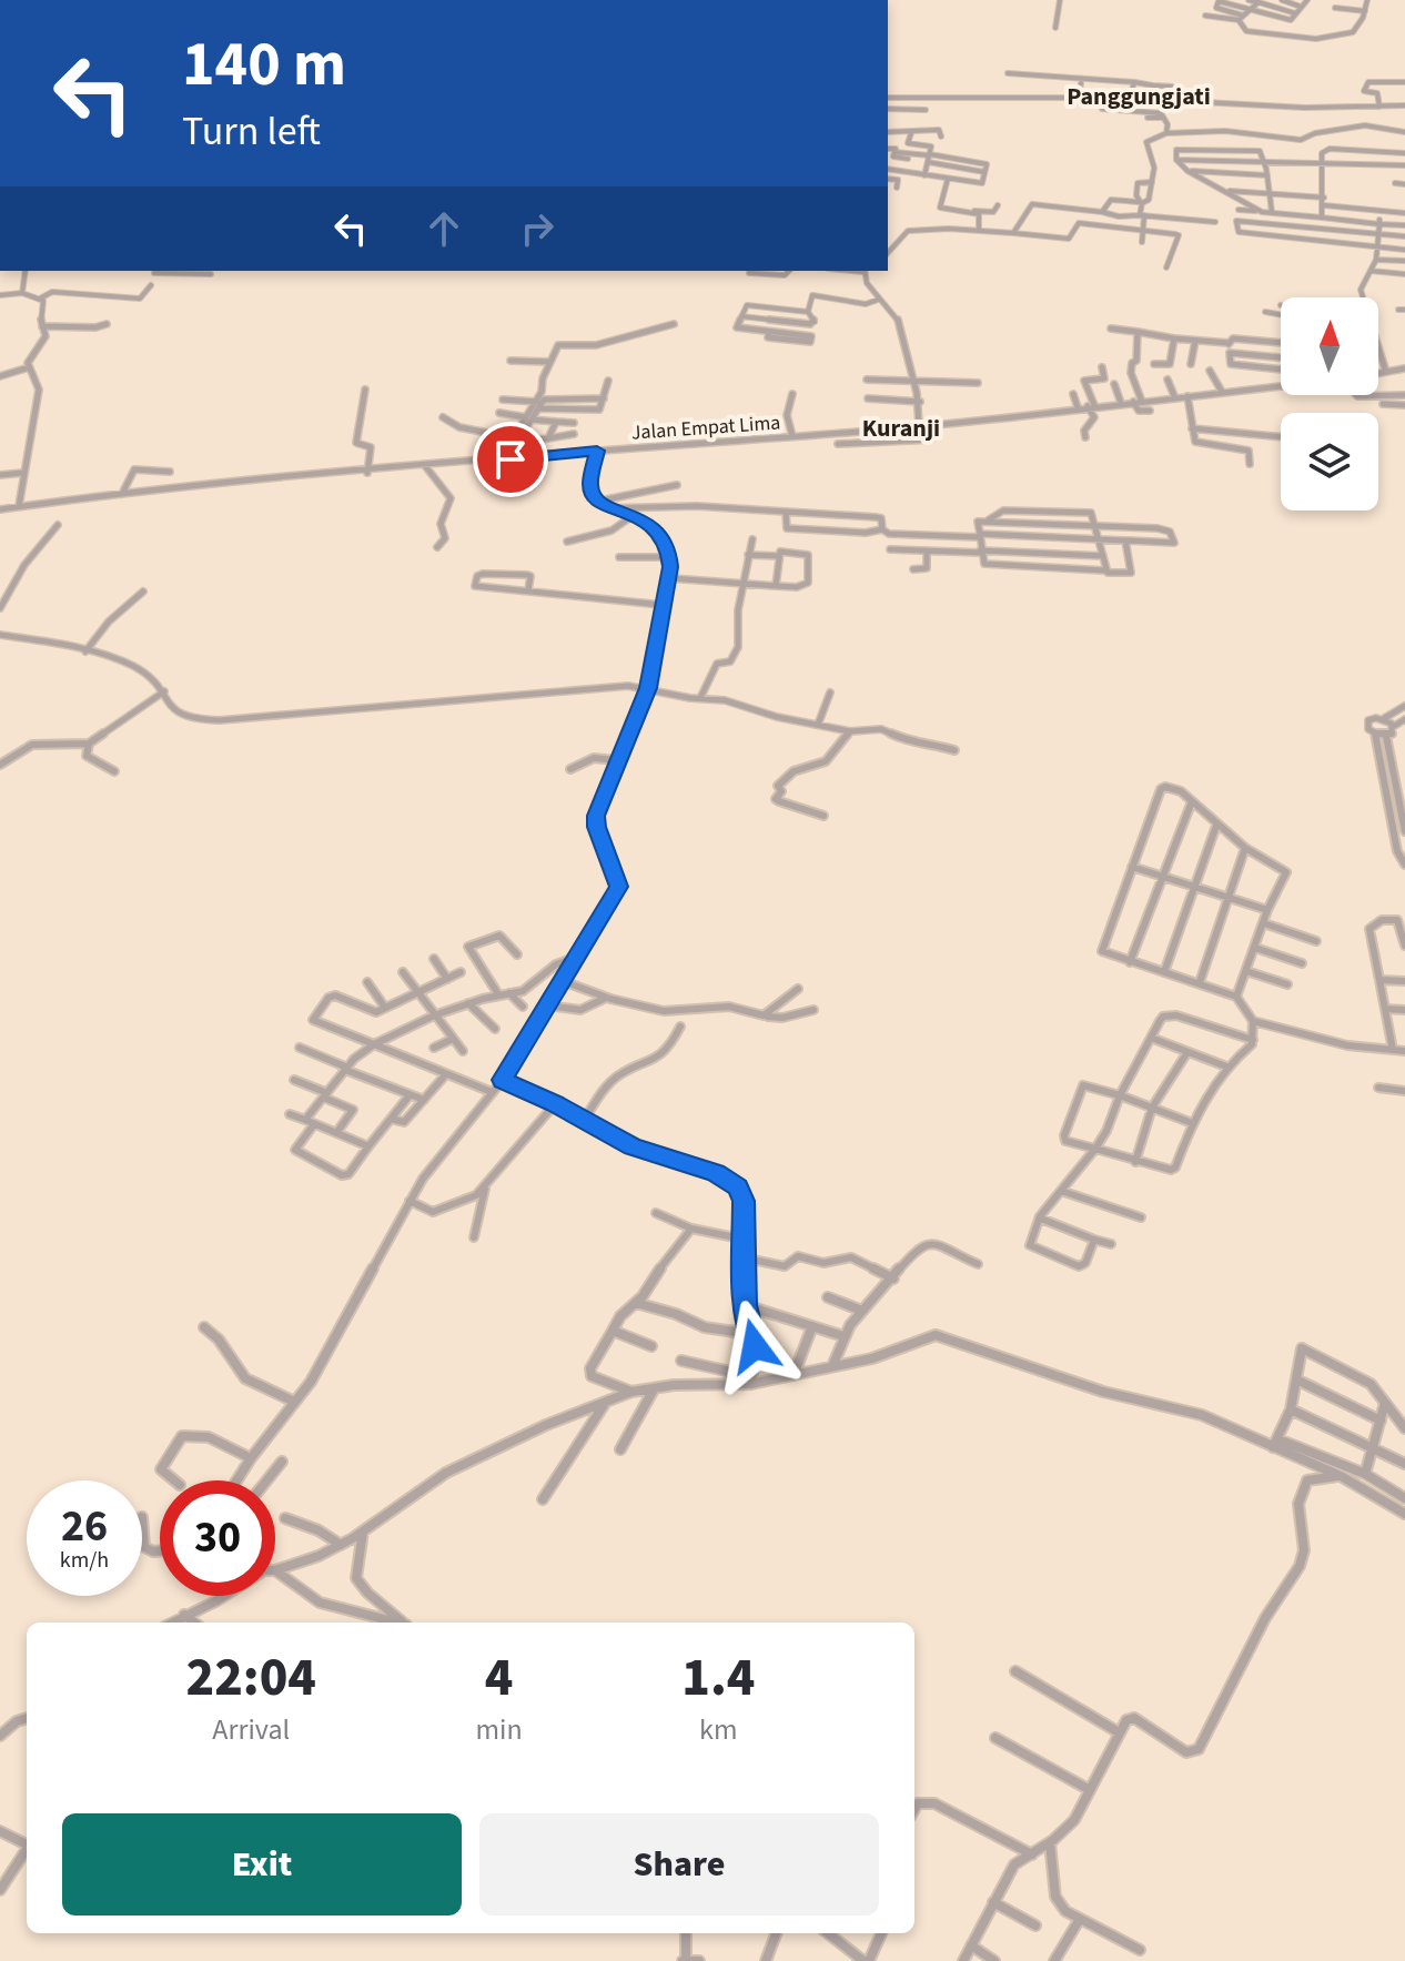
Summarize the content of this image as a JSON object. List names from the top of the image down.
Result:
{
  "streets": {
    "street": ["Jalan Empat Lima"]
  },
  "districts": ["Panggungjati", "Kuranji"],
  "north": "top",
  "page": {
    "turn": ["140 m", "Turn left"],
    "speed": "26 km/h",
    "limit": "30",
    "eta": [
      "22:04",
      "Arrival",
      "4",
      "min",
      "1.4",
      "km"
    ],
    "buttons": ["Exit", "Share"]
  }
}
